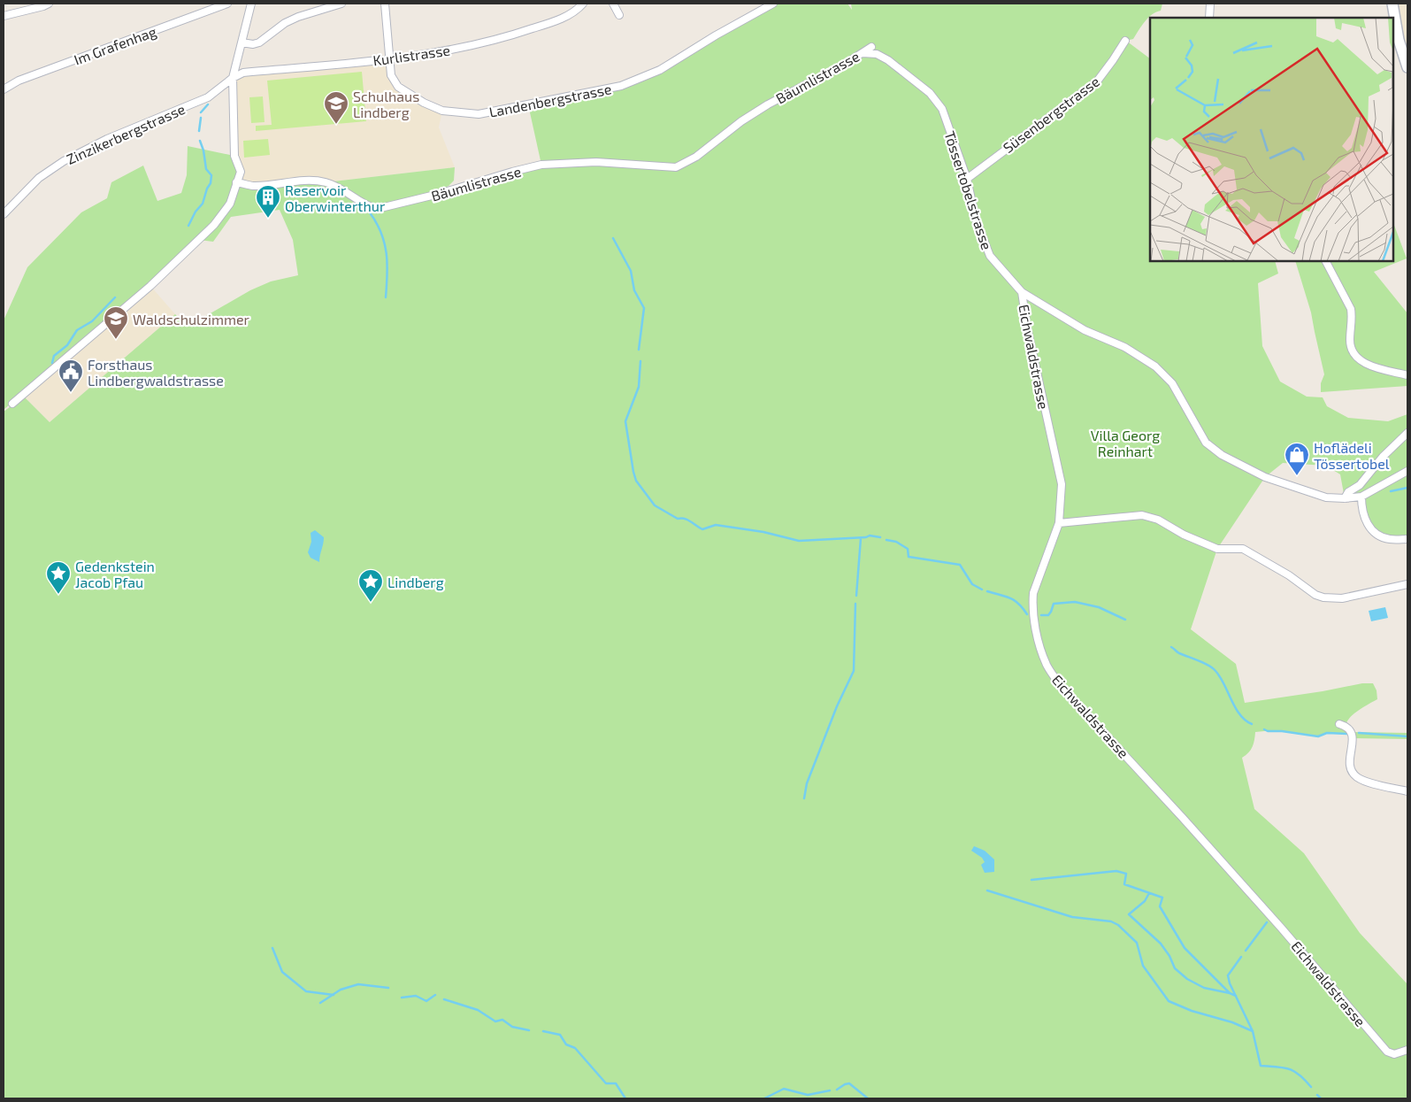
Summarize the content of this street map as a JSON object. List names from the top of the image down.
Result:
{
  "streets": {
    "street": [
      "Im Grafenhag",
      "Kurlistrasse",
      "Bäumlistrasse",
      "Landenbergstrasse",
      "Süsenbergstrasse",
      "Zinzikerbergstrasse",
      "Tössertobelstrasse",
      "Eichwaldstrasse"
    ]
  },
  "crossings": [
    ["Kurlistrasse", "Landenbergstrasse"],
    ["Kurlistrasse", "Zinzikerbergstrasse"],
    ["Bäumlistrasse", "Tössertobelstrasse"],
    ["Süsenbergstrasse", "Tössertobelstrasse"],
    ["Tössertobelstrasse", "Eichwaldstrasse"]
  ],
  "parks": ["Villa Georg Reinhart"],
  "places": {
    "school or university": ["Schulhaus Lindberg", "Waldschulzimmer"],
    "building": ["Reservoir Oberwinterthur"],
    "public building": ["Forsthaus Lindbergwaldstrasse"],
    "shop": ["Hoflädeli Tössertobel"],
    "place": ["Gedenkstein Jacob Pfau", "Lindberg"]
  }
}
